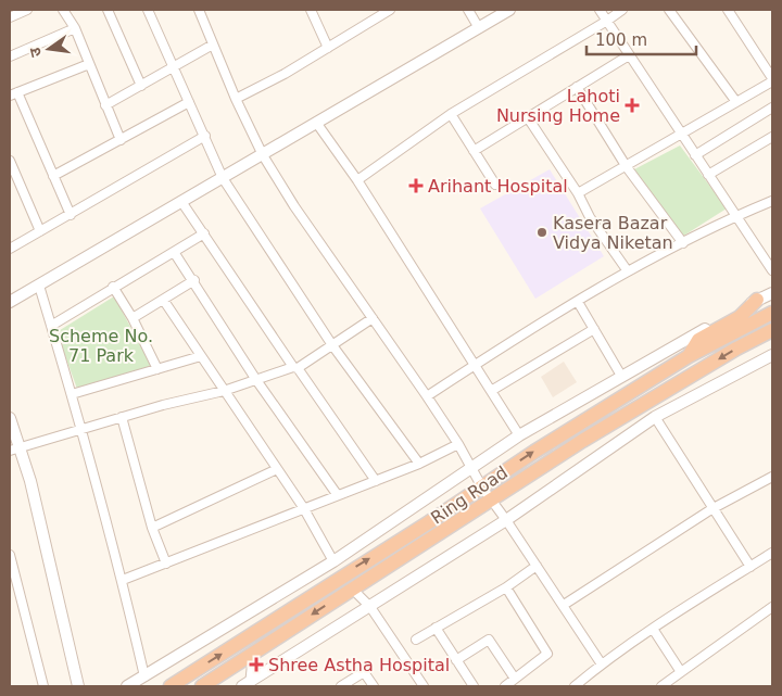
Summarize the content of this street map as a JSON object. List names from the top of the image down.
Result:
{
  "streets": {
    "highway": ["Ring Road"]
  },
  "parks": ["Scheme No. 71 Park"],
  "places": {
    "health": ["Lahoti Nursing Home", "Arihant Hospital", "Shree Astha Hospital"],
    "other": ["Kasera Bazar Vidya Niketan"]
  },
  "scale_bar": "100 m",
  "north": "left"
}
